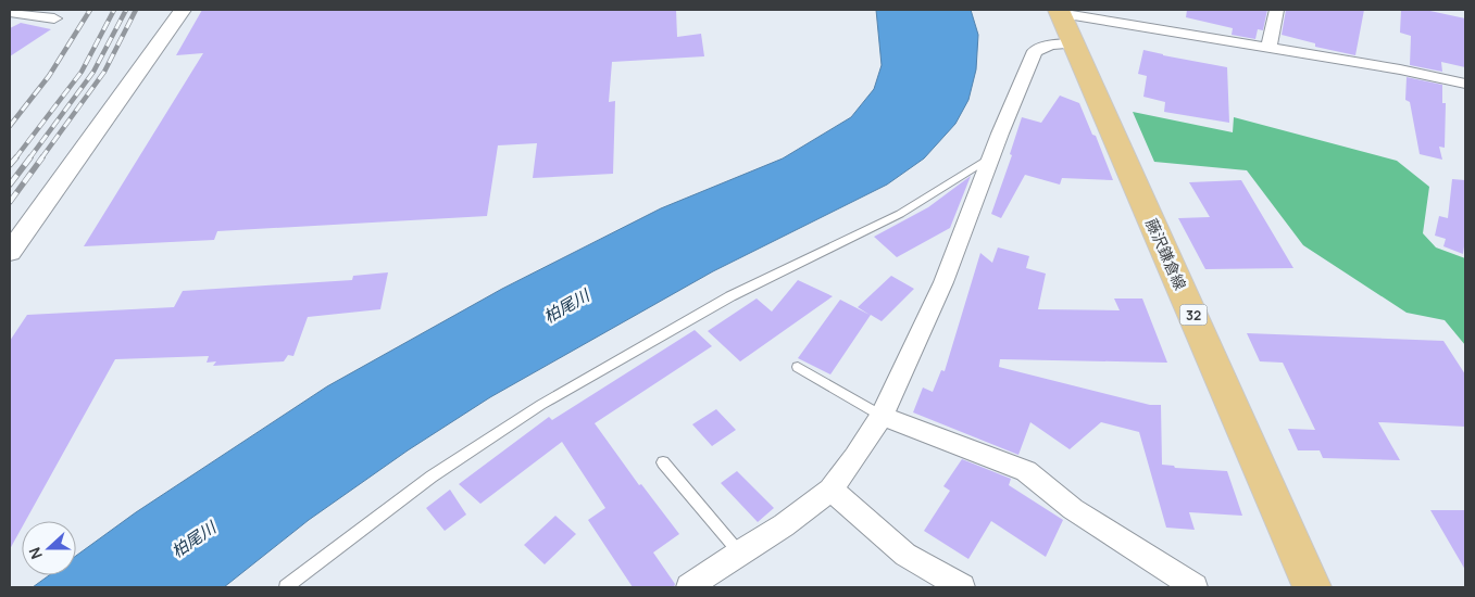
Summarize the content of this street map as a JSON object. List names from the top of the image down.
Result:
{
  "streets": {
    "main road": ["藤沢鎌倉線", "32"]
  },
  "water": ["柏尾川"],
  "north": "left"
}
